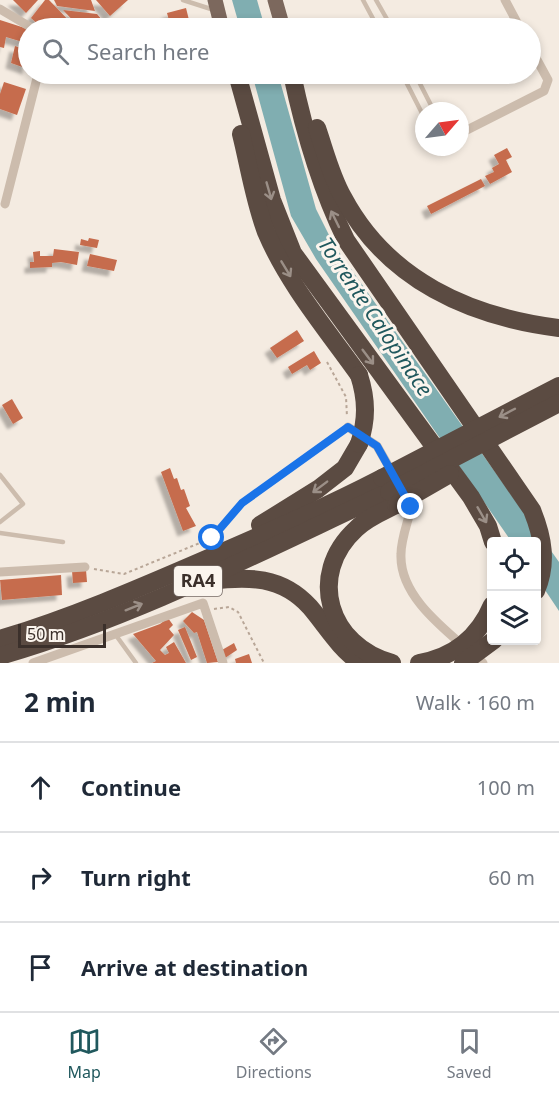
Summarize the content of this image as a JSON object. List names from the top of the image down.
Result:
{
  "streets": {
    "highway": ["RA4"]
  },
  "water": ["Torrente Calopinace"],
  "scale_bar": "50 m",
  "north": "top right",
  "page": {
    "search": "Search here",
    "scale": "50 m",
    "heading": ["2 min", "Walk · 160 m"],
    "list": [
      ["Continue", "100 m"],
      ["Turn right", "60 m"],
      "Arrive at destination"
    ],
    "nav": ["Map", "Directions", "Saved"]
  }
}
